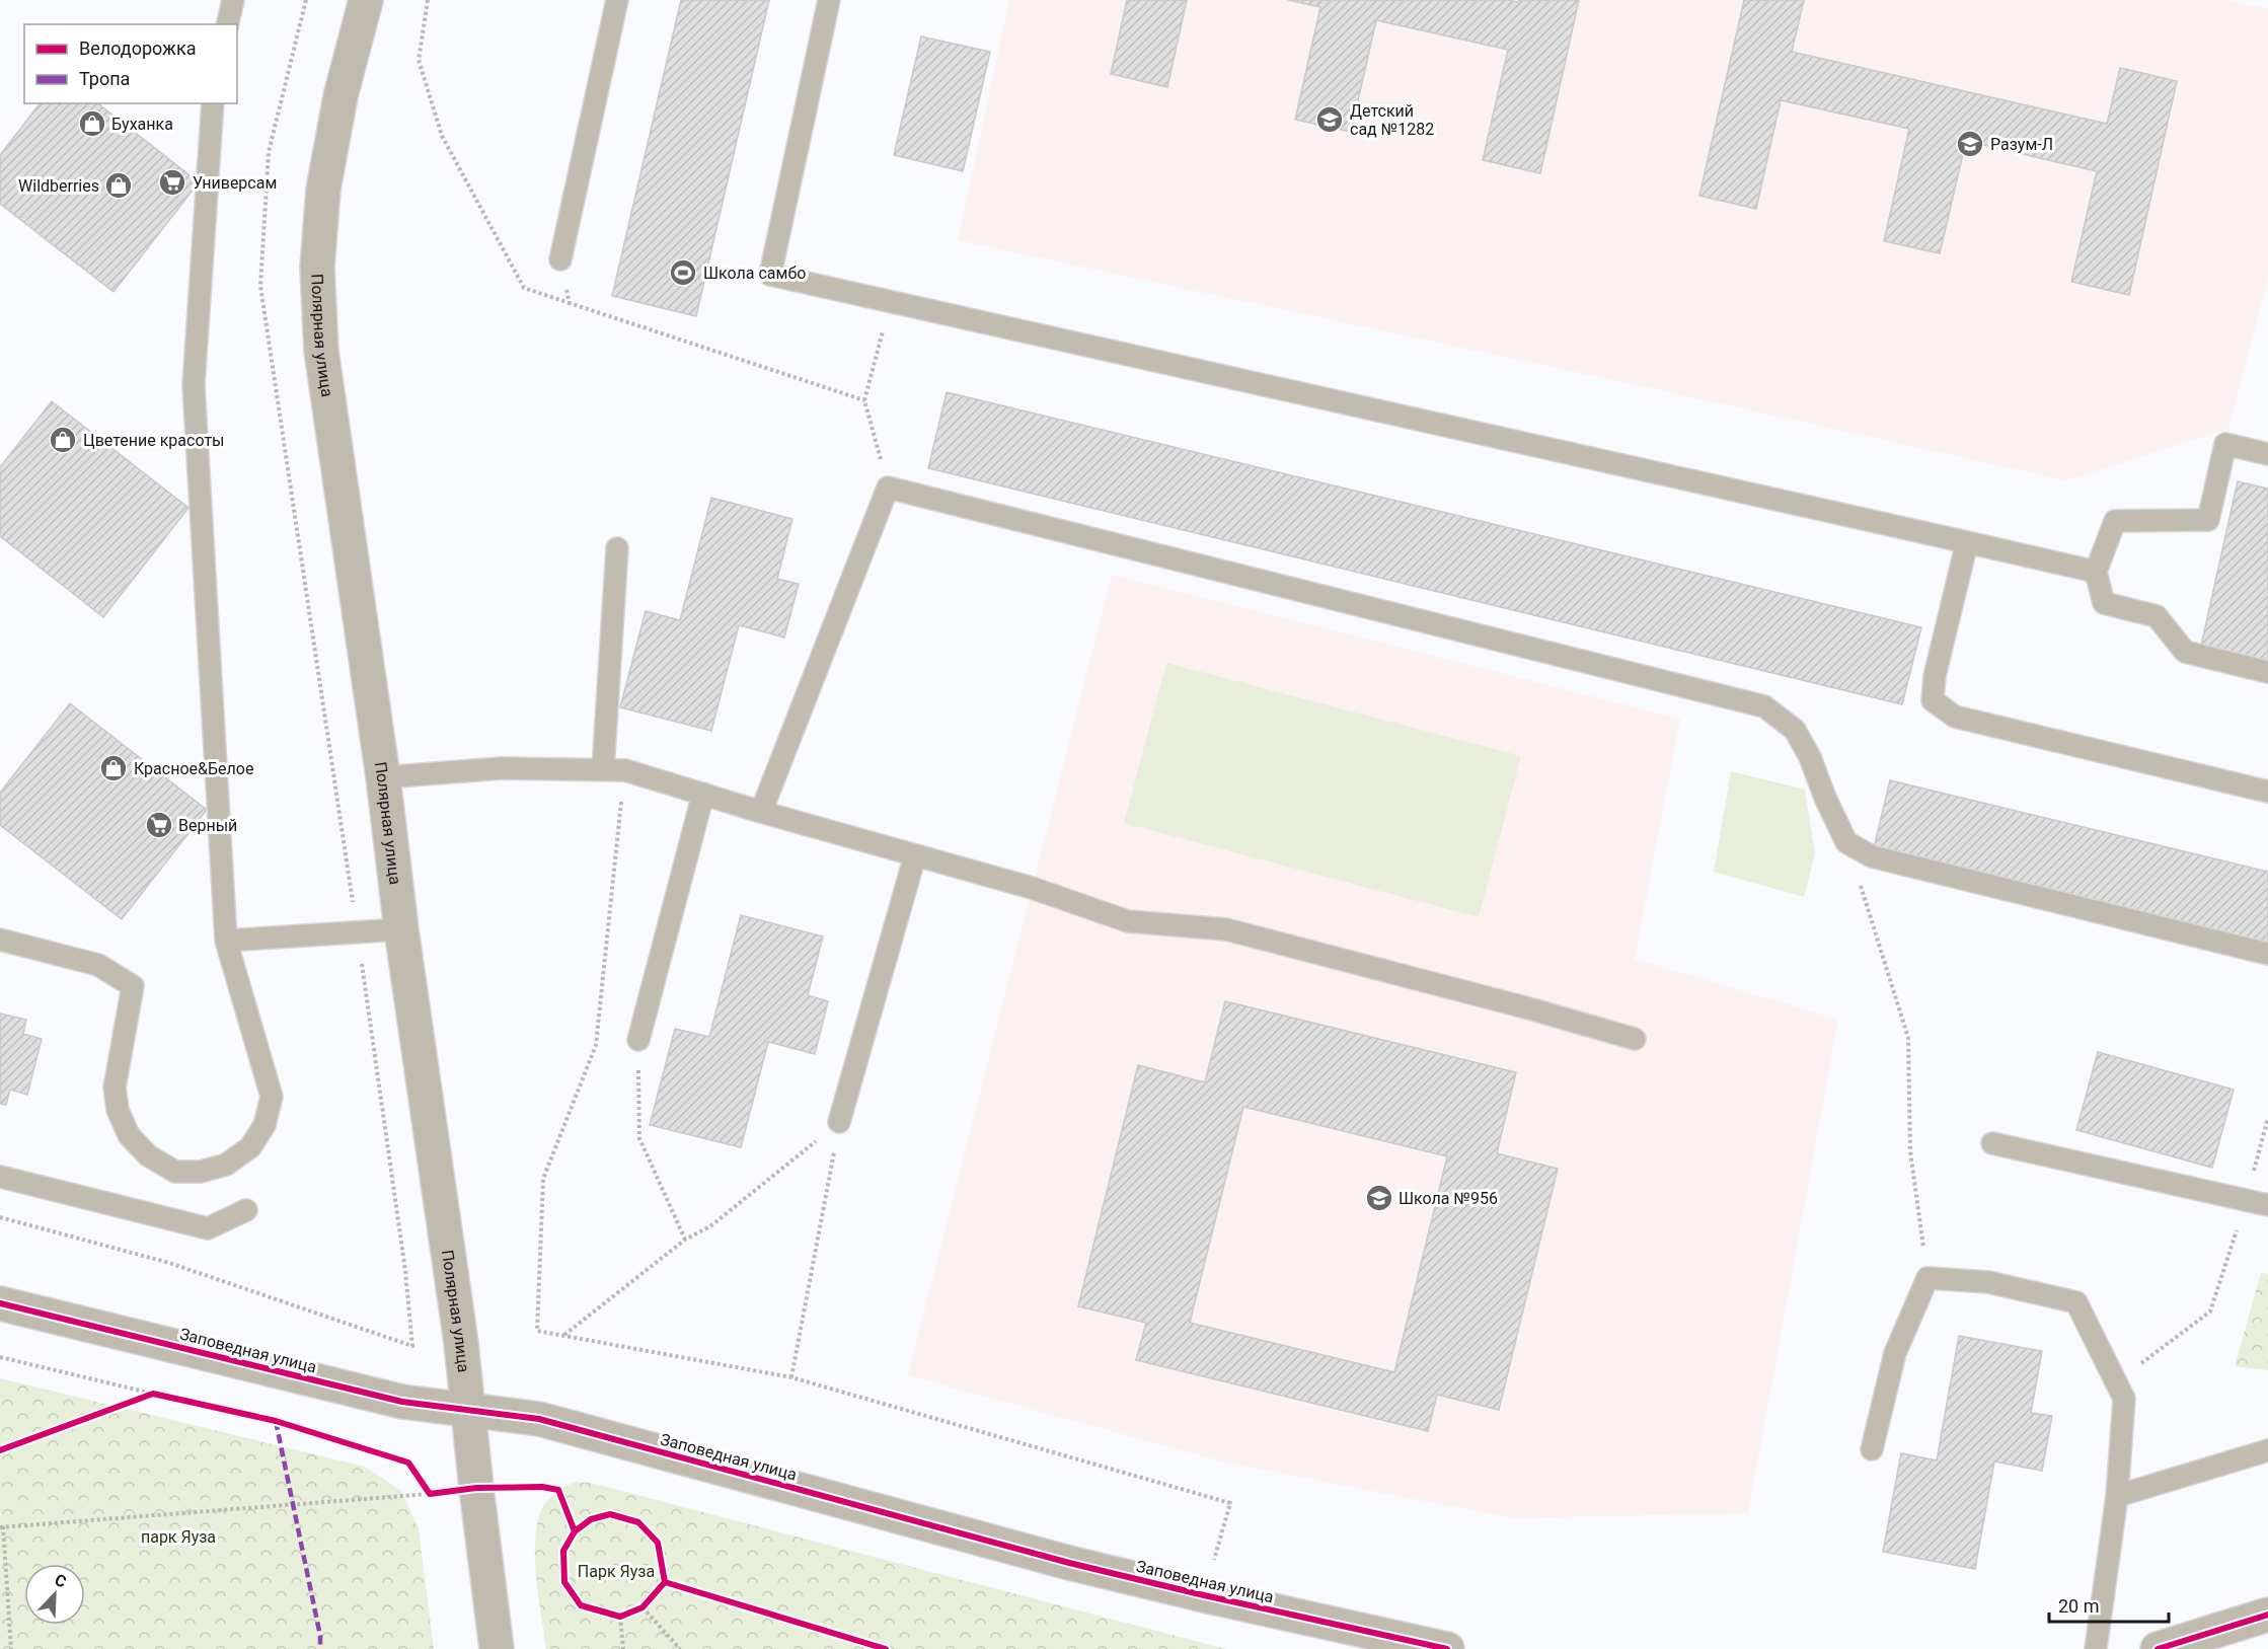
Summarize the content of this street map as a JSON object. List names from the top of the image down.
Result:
{
  "streets": {
    "main road": ["Полярная улица", "Заповедная улица"]
  },
  "crossings": [
    ["Полярная улица", "Заповедная улица"]
  ],
  "parks": ["парк Яуза", "Парк Яуза"],
  "places": {
    "school or university": ["Детский сад №1282", "Разум-Л", "Школа №956"],
    "shop": [
      "Буханка",
      "Wildberries",
      "Цветение красоты",
      "Красное&Белое"
    ],
    "supermarket": ["Универсам", "Верный"],
    "sports": ["Школа самбо"]
  },
  "legend": ["Велодорожка", "Тропа"],
  "scale_bar": "20 m",
  "north": "top right"
}
